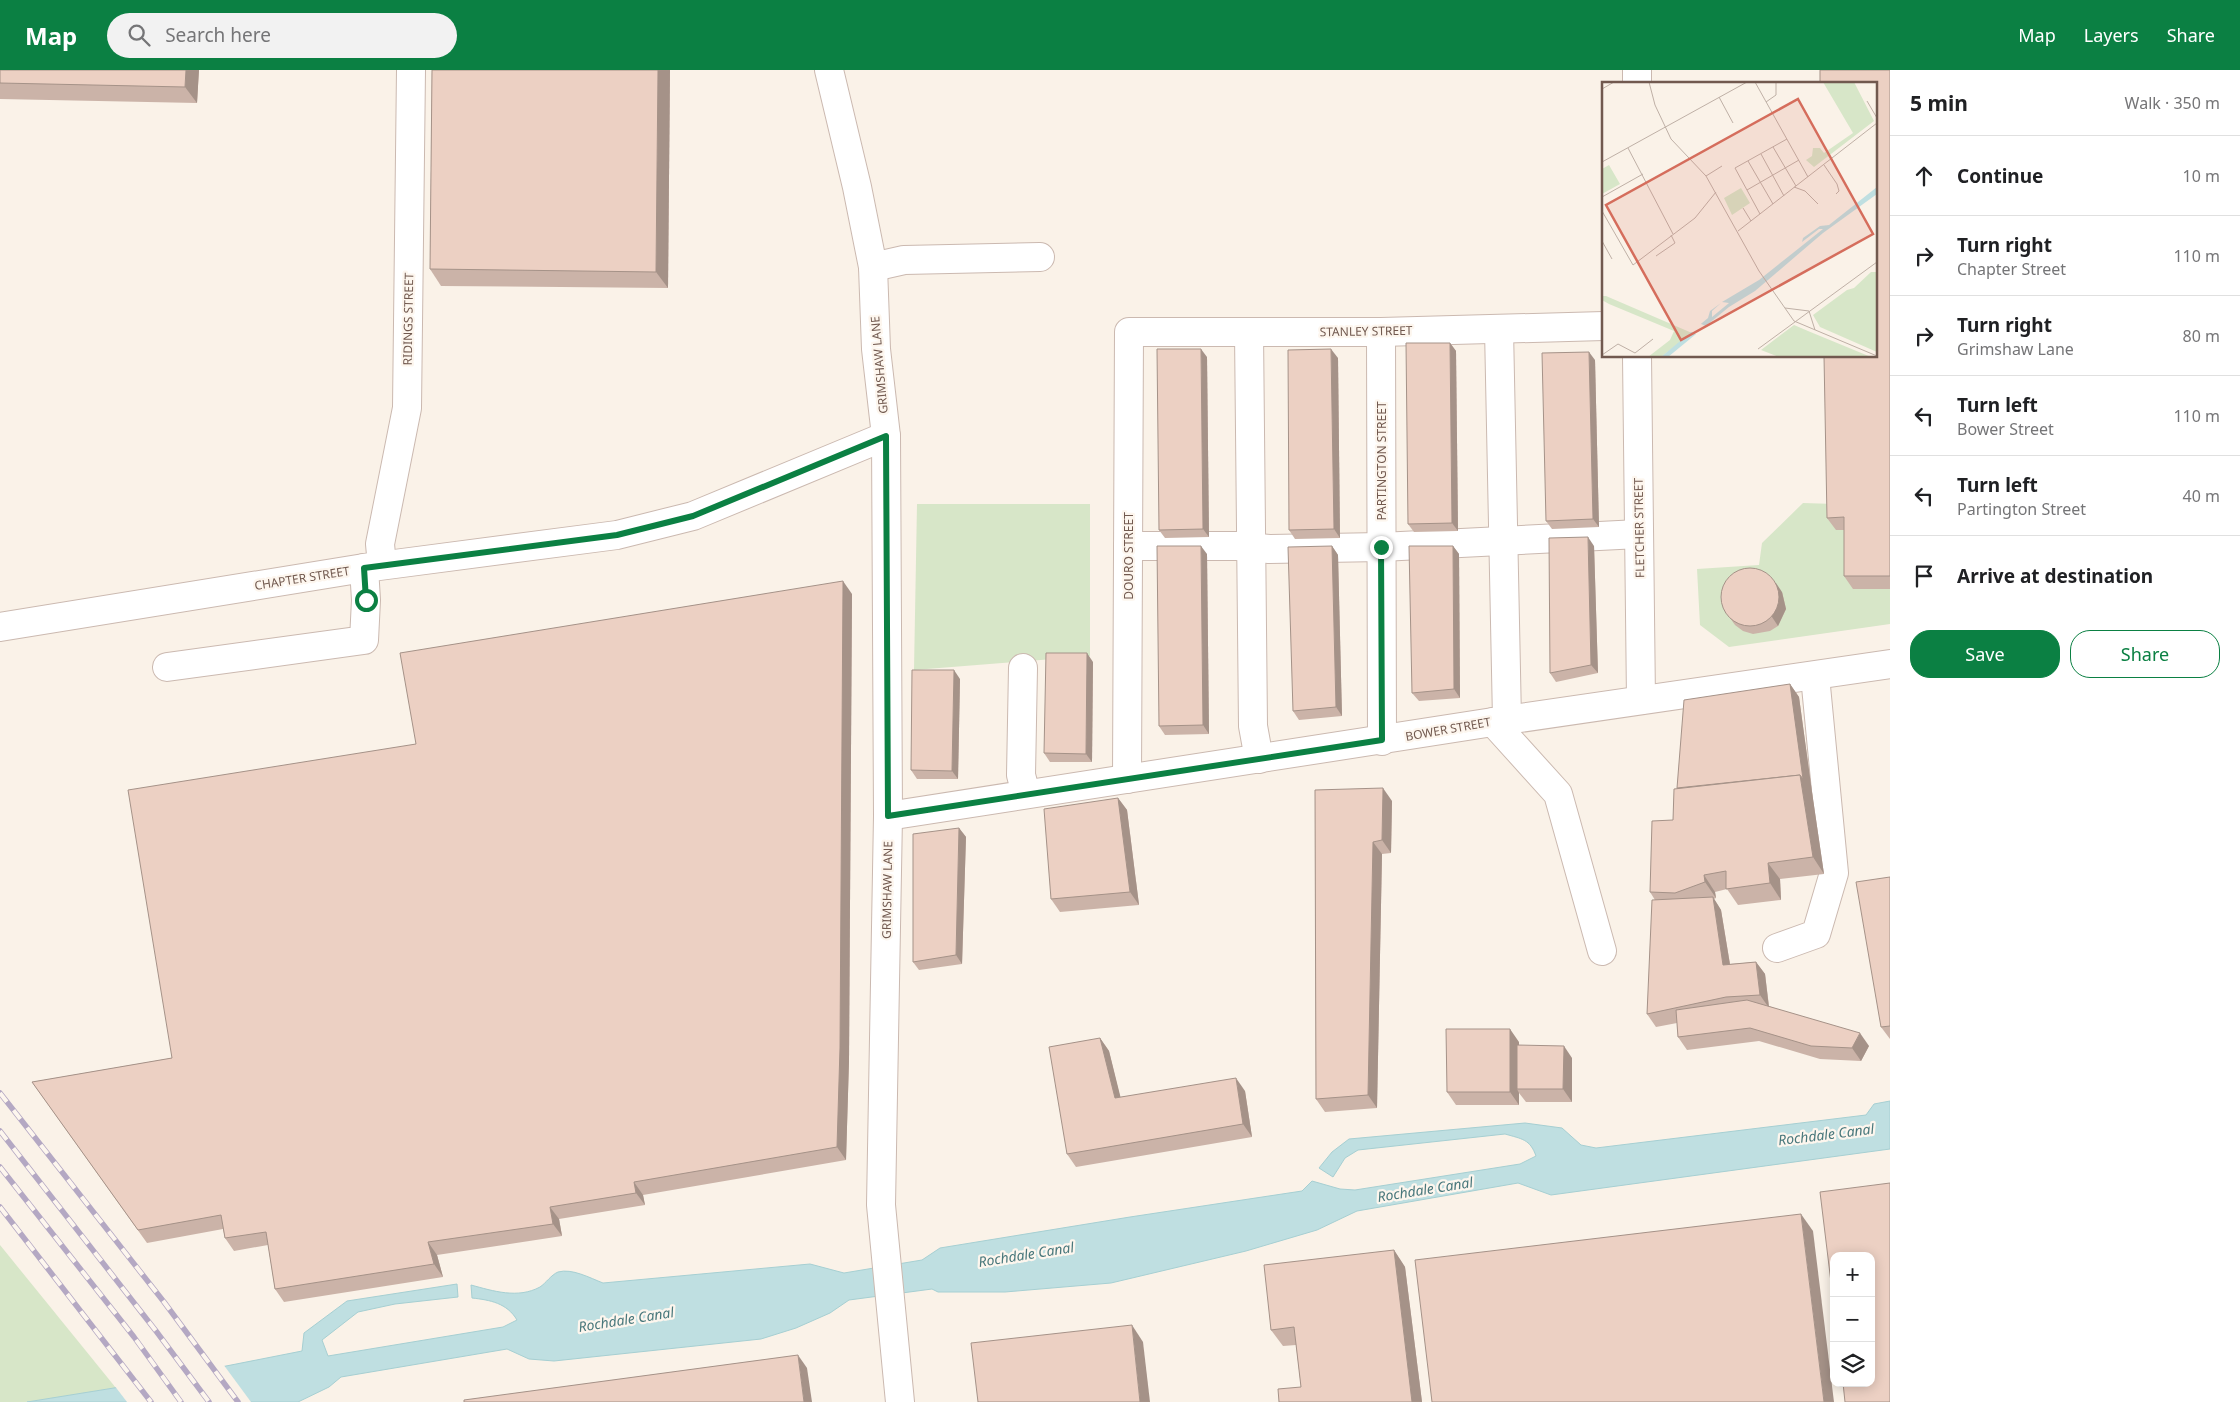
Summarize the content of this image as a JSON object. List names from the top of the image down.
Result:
{
  "streets": {
    "street": [
      "RIDINGS STREET",
      "STANLEY STREET",
      "GRIMSHAW LANE",
      "PARTINGTON STREET",
      "FLETCHER STREET",
      "DOURO STREET",
      "CHAPTER STREET",
      "BOWER STREET"
    ]
  },
  "crossings": [
    ["RIDINGS STREET", "CHAPTER STREET"],
    ["STANLEY STREET", "PARTINGTON STREET"],
    ["STANLEY STREET", "DOURO STREET"],
    ["GRIMSHAW LANE", "CHAPTER STREET"],
    ["GRIMSHAW LANE", "BOWER STREET"],
    ["PARTINGTON STREET", "BOWER STREET"],
    ["FLETCHER STREET", "BOWER STREET"],
    ["DOURO STREET", "BOWER STREET"]
  ],
  "water": ["Rochdale Canal"],
  "page": {
    "header": "Map",
    "search": "Search here",
    "nav": ["Map", "Layers", "Share"],
    "heading": ["5 min", "Walk · 350 m"],
    "list": [
      ["Continue", "10 m"],
      ["Turn right", "Chapter Street", "110 m"],
      ["Turn right", "Grimshaw Lane", "80 m"],
      ["Turn left", "Bower Street", "110 m"],
      ["Turn left", "Partington Street", "40 m"],
      "Arrive at destination"
    ],
    "buttons": ["Save", "Share"],
    "map_buttons": ["+", "−"]
  }
}
